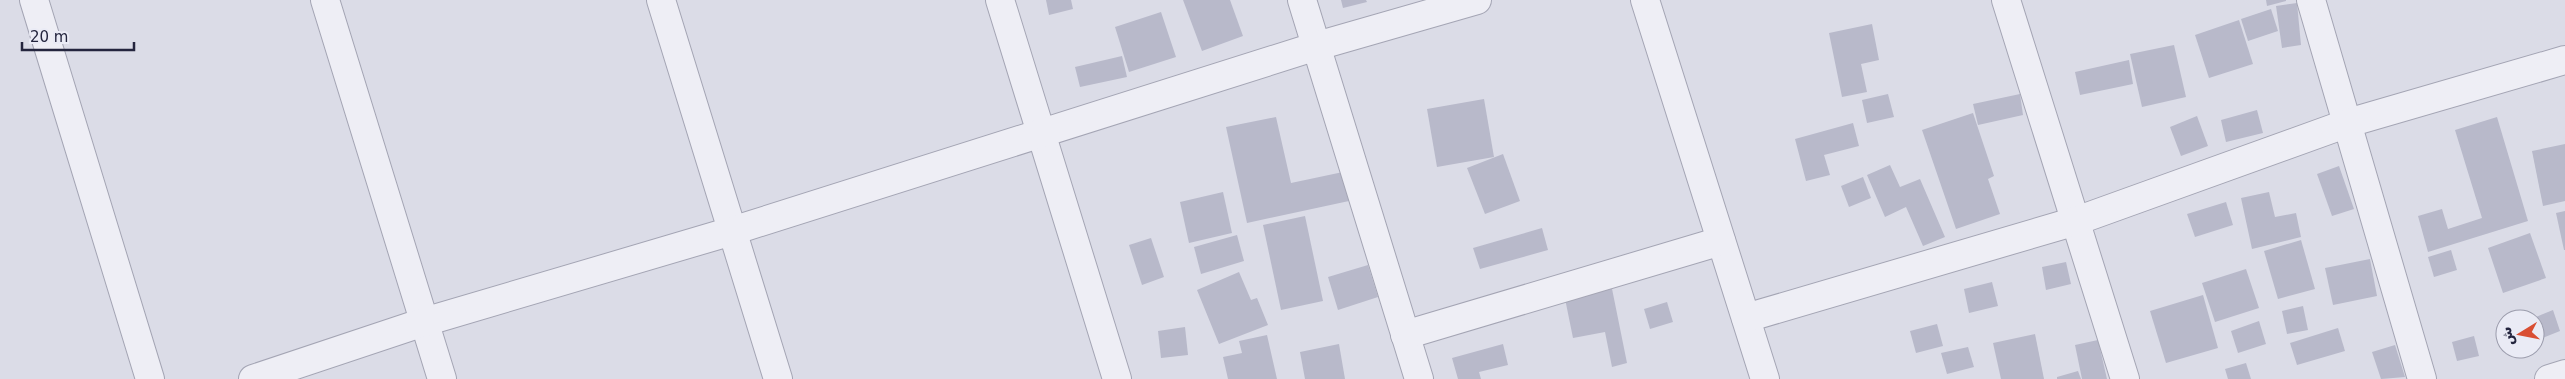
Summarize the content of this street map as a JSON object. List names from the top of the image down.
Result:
{
  "scale_bar": "20 m",
  "north": "left"
}
